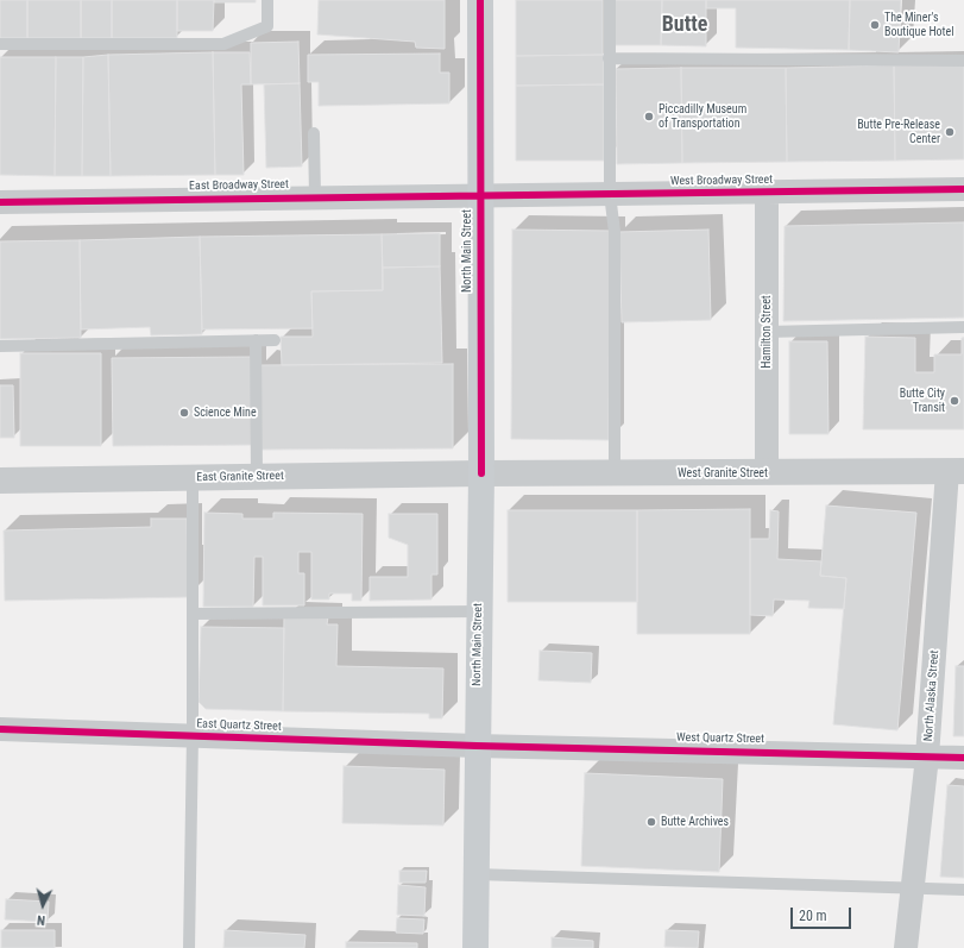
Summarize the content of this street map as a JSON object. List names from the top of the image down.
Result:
{
  "streets": {
    "main road": ["North Main Street"],
    "street": [
      "West Broadway Street",
      "East Broadway Street",
      "Hamilton Street",
      "West Granite Street",
      "East Granite Street",
      "North Alaska Street",
      "East Quartz Street",
      "West Quartz Street"
    ]
  },
  "crossings": [
    ["West Broadway Street", "East Broadway Street"],
    ["West Broadway Street", "North Main Street"],
    ["West Broadway Street", "Hamilton Street"],
    ["East Broadway Street", "North Main Street"],
    ["North Main Street", "West Granite Street"],
    ["North Main Street", "East Granite Street"],
    ["North Main Street", "East Quartz Street"],
    ["North Main Street", "West Quartz Street"],
    ["Hamilton Street", "West Granite Street"],
    ["West Granite Street", "East Granite Street"],
    ["West Granite Street", "North Alaska Street"],
    ["North Alaska Street", "West Quartz Street"],
    ["East Quartz Street", "West Quartz Street"]
  ],
  "districts": ["Butte"],
  "places": [
    "The Miner's Boutique Hotel",
    "Piccadilly Museum of Transportation",
    "Butte Pre-Release Center",
    "Butte City Transit",
    "Science Mine",
    "Butte Archives"
  ],
  "scale_bar": "20 m",
  "north": "bottom"
}
